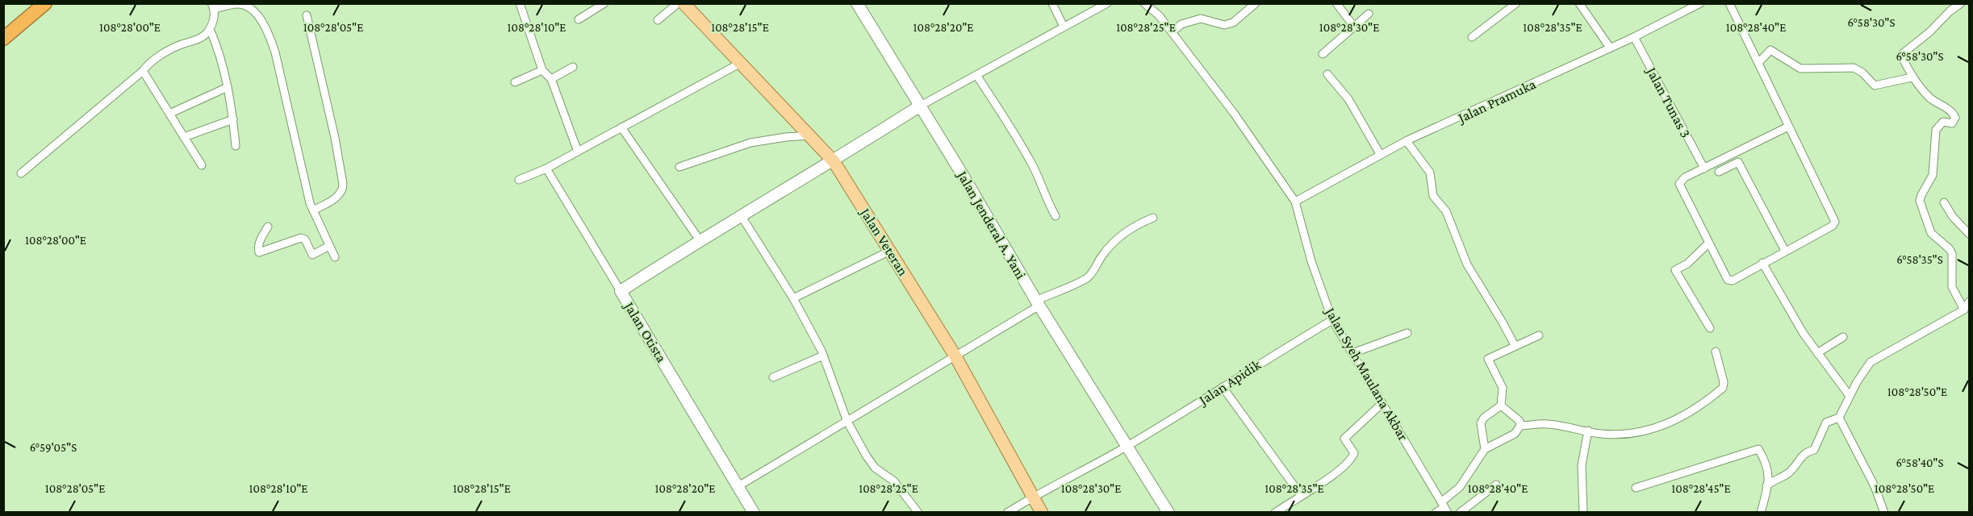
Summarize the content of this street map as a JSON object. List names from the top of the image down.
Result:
{
  "streets": {
    "main road": ["Jalan Veteran"],
    "street": [
      "Jalan Pramuka",
      "Jalan Tunas 3",
      "Jalan Jenderal A. Yani",
      "Jalan Otista",
      "Jalan Syeh Maulana Akbar",
      "Jalan Apidik"
    ]
  },
  "crossings": [
    ["Jalan Pramuka", "Jalan Tunas 3"],
    ["Jalan Pramuka", "Jalan Syeh Maulana Akbar"],
    ["Jalan Jenderal A. Yani", "Jalan Otista"],
    ["Jalan Jenderal A. Yani", "Jalan Apidik"],
    ["Jalan Veteran", "Jalan Otista"],
    ["Jalan Veteran", "Jalan Apidik"],
    ["Jalan Syeh Maulana Akbar", "Jalan Apidik"]
  ],
  "coordinates": [
    "6°58'30\"S",
    "108°28'00\"E",
    "108°28'05\"E",
    "108°28'10\"E",
    "108°28'15\"E",
    "108°28'20\"E",
    "108°28'25\"E",
    "108°28'30\"E",
    "108°28'35\"E",
    "108°28'40\"E",
    "6°58'35\"S",
    "108°28'50\"E",
    "6°59'05\"S",
    "6°58'40\"S",
    "108°28'45\"E"
  ]
}
